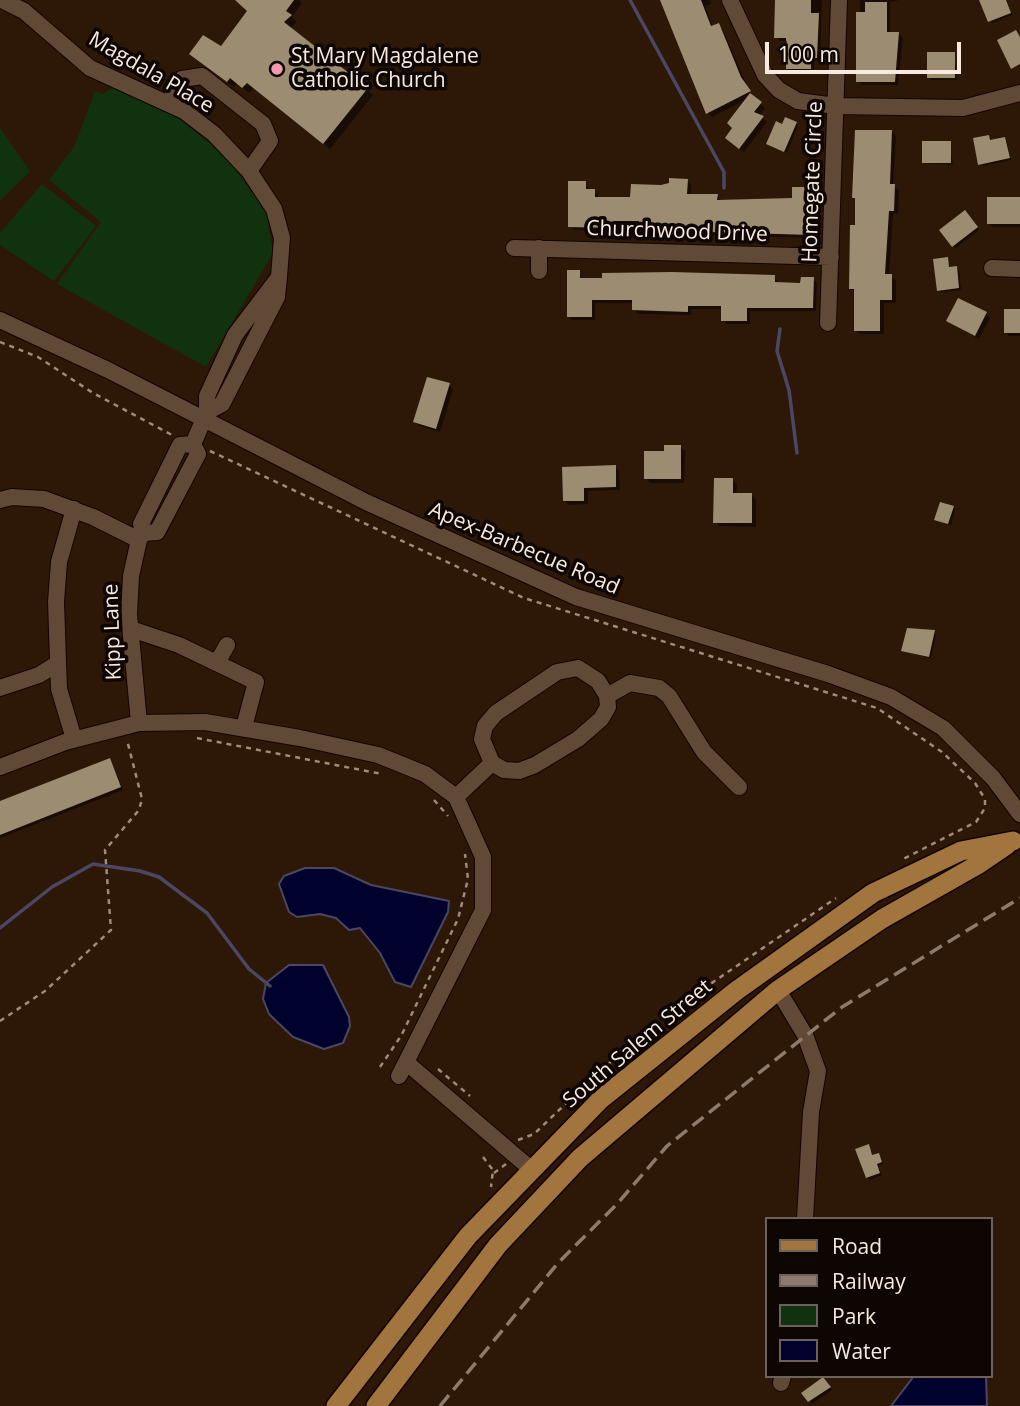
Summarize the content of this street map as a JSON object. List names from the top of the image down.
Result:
{
  "streets": {
    "main road": ["South Salem Street"],
    "street": [
      "Magdala Place",
      "Homegate Circle",
      "Churchwood Drive",
      "Apex-Barbecue Road",
      "Kipp Lane"
    ]
  },
  "crossings": [
    ["Magdala Place", "Apex-Barbecue Road"],
    ["Homegate Circle", "Churchwood Drive"]
  ],
  "places": ["St Mary Magdalene Catholic Church"],
  "legend": [
    "Road",
    "Railway",
    "Park",
    "Water"
  ],
  "scale_bar": "100 m"
}
